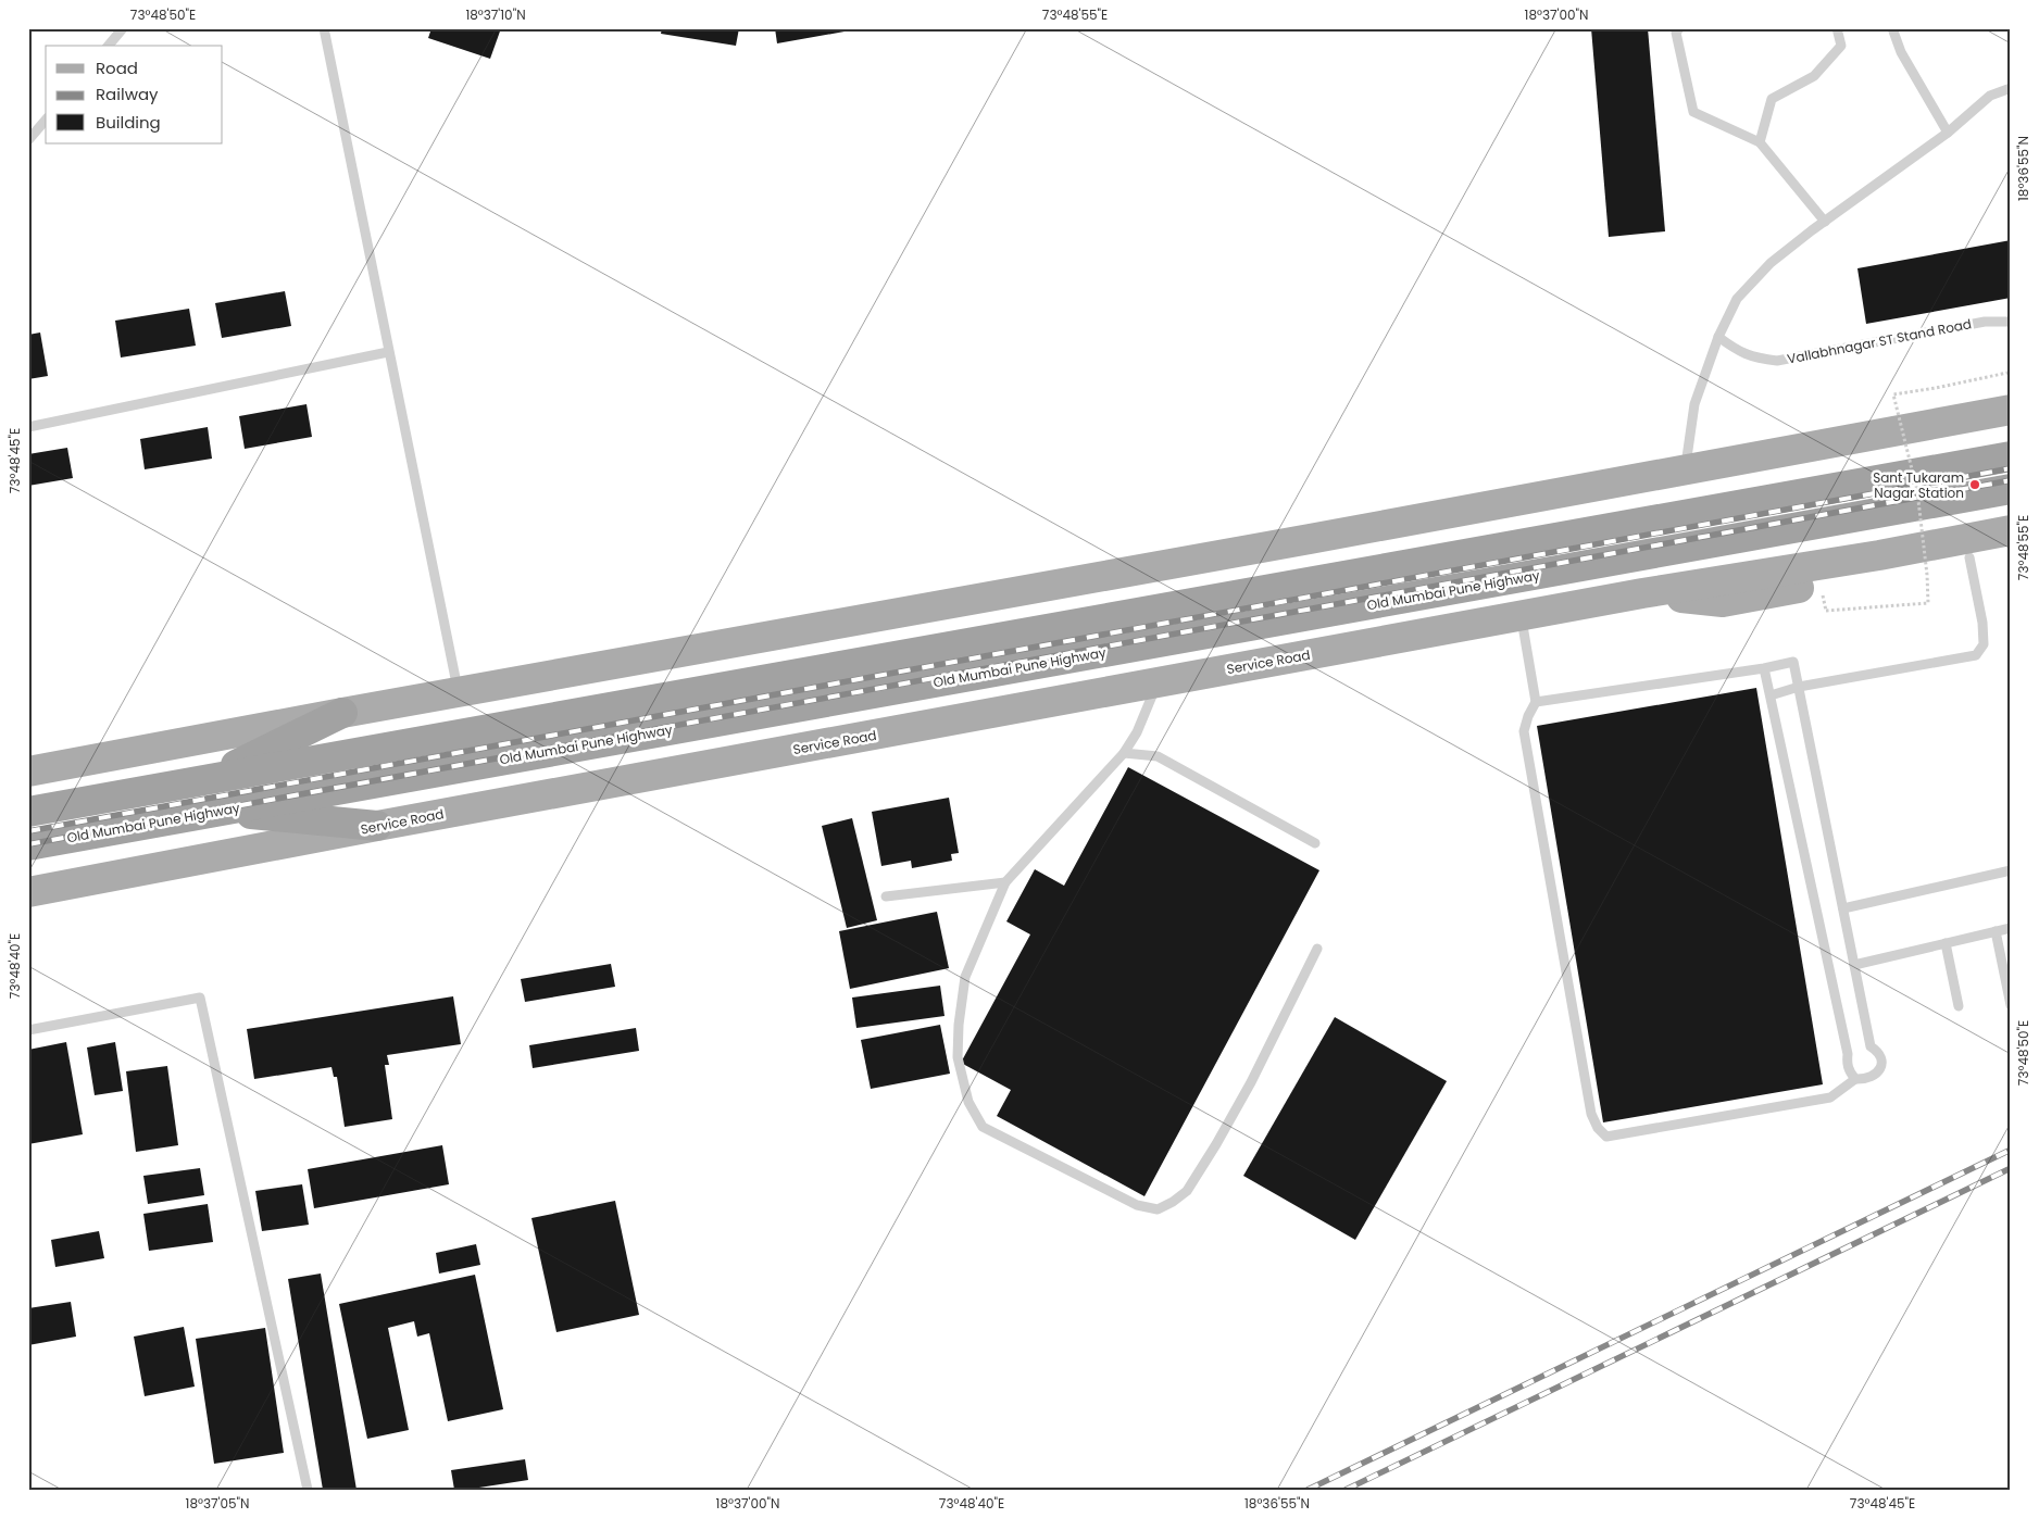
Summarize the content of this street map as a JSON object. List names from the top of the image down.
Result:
{
  "streets": {
    "highway": ["Old Mumbai Pune Highway"],
    "main road": ["Service Road"],
    "lane": ["Vallabhnagar ST Stand Road"]
  },
  "places": ["Sant Tukaram Nagar Station"],
  "legend": ["Road", "Railway", "Building"],
  "coordinates": [
    "73°48'50\"E",
    "18°37'10\"N",
    "73°48'55\"E",
    "18°37'00\"N",
    "18°36'55\"N",
    "73°48'45\"E",
    "73°48'40\"E",
    "18°37'05\"N"
  ]
}
